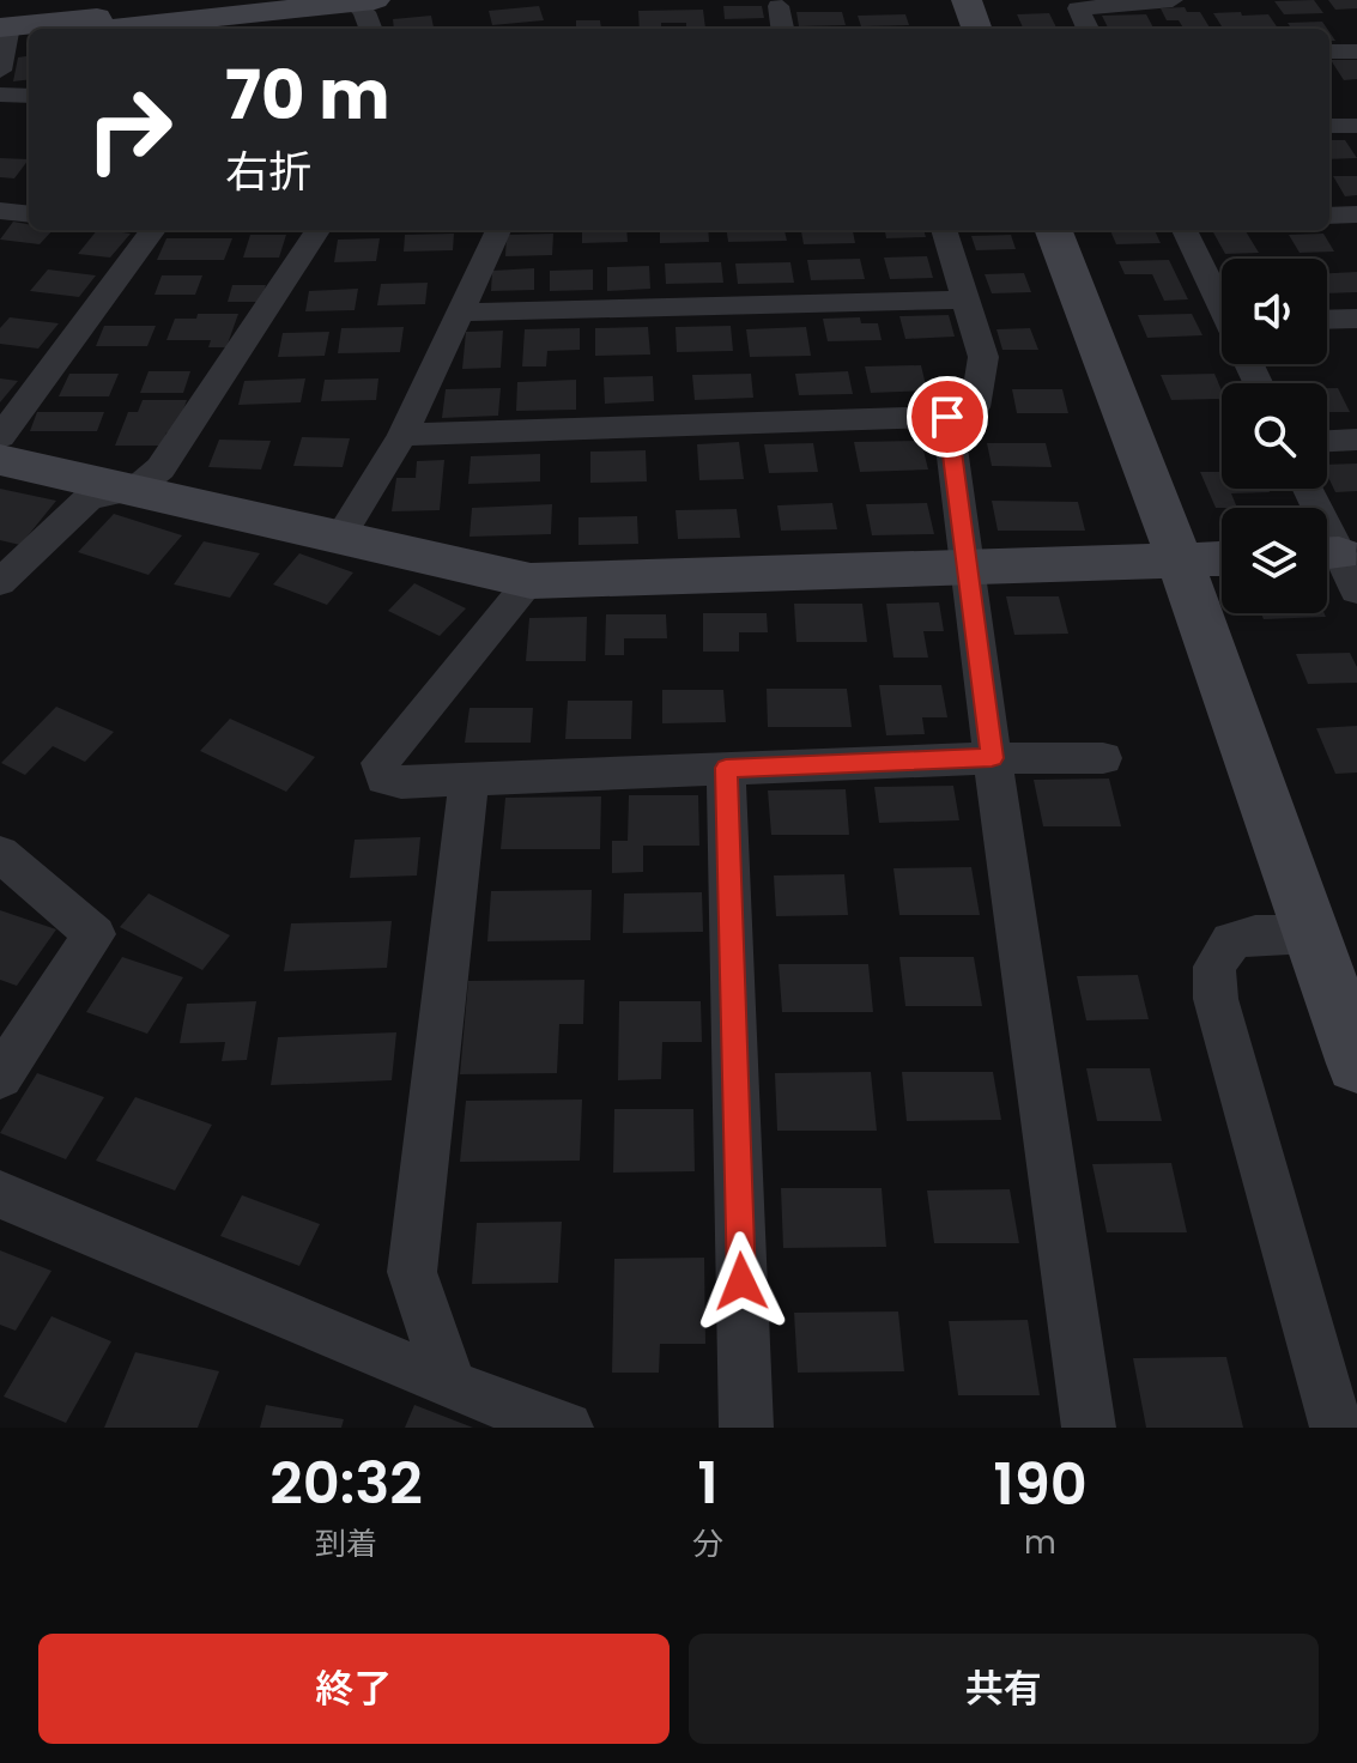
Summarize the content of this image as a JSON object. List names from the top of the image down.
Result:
{
  "page": {
    "turn": ["70 m", "右折"],
    "eta": [
      "20:32",
      "到着",
      "1",
      "分",
      "190",
      "m"
    ],
    "buttons": ["終了", "共有"]
  }
}
